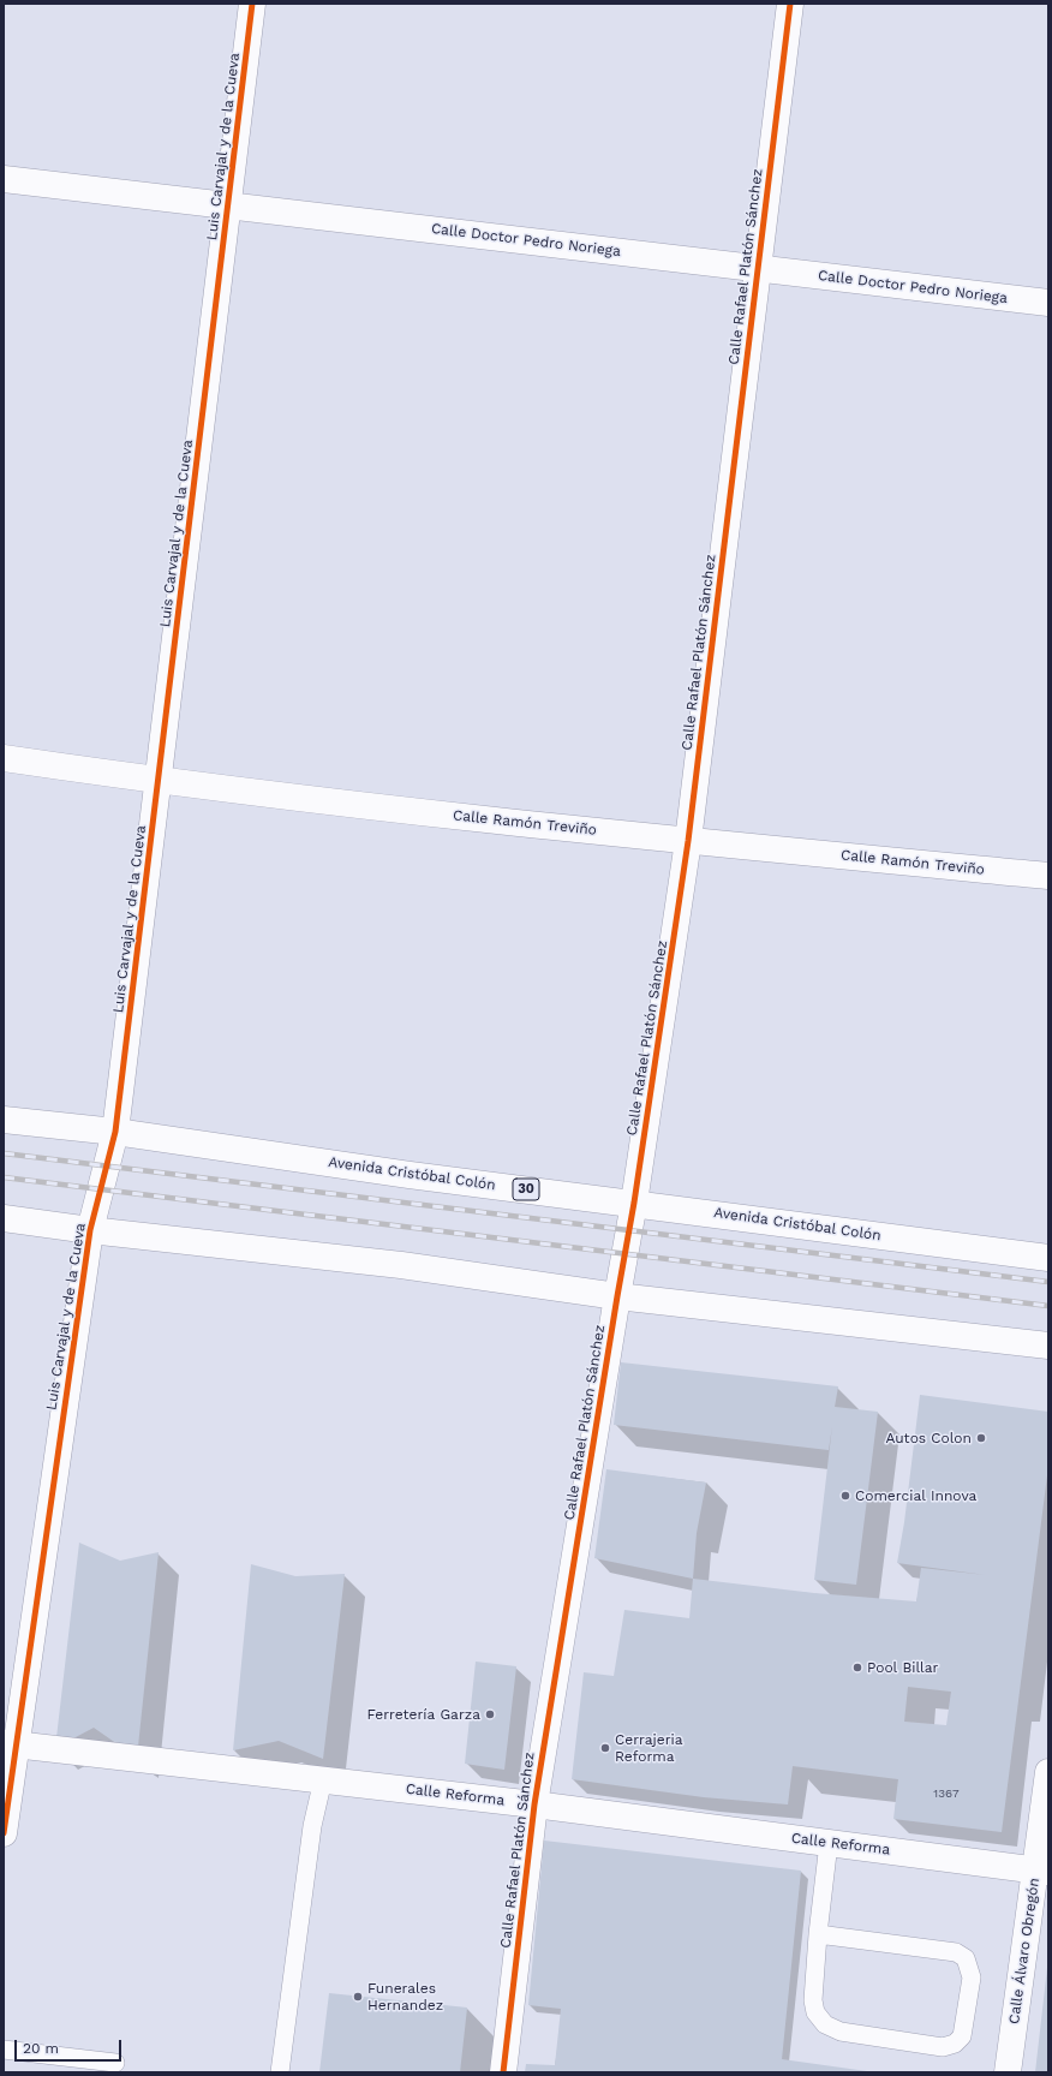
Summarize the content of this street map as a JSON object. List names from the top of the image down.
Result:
{
  "streets": {
    "street": [
      "Luis Carvajal y de la Cueva",
      "Calle Doctor Pedro Noriega",
      "Calle Rafael Platón Sánchez",
      "Calle Ramón Treviño",
      "Avenida Cristóbal Colón",
      "30",
      "Calle Reforma",
      "Calle Álvaro Obregón"
    ]
  },
  "crossings": [
    ["Luis Carvajal y de la Cueva", "Calle Doctor Pedro Noriega"],
    ["Luis Carvajal y de la Cueva", "Calle Ramón Treviño"],
    ["Luis Carvajal y de la Cueva", "Avenida Cristóbal Colón"],
    ["Luis Carvajal y de la Cueva", "Calle Reforma"],
    ["Calle Doctor Pedro Noriega", "Calle Rafael Platón Sánchez"],
    ["Calle Rafael Platón Sánchez", "Calle Ramón Treviño"],
    ["Calle Rafael Platón Sánchez", "Avenida Cristóbal Colón"],
    ["Calle Rafael Platón Sánchez", "Calle Reforma"],
    ["Calle Reforma", "Calle Álvaro Obregón"]
  ],
  "places": [
    "Autos Colon",
    "Comercial Innova",
    "Pool Billar",
    "Ferretería Garza",
    "Cerrajeria Reforma",
    "Funerales Hernandez"
  ],
  "house_numbers": ["1367"],
  "scale_bar": "20 m"
}
